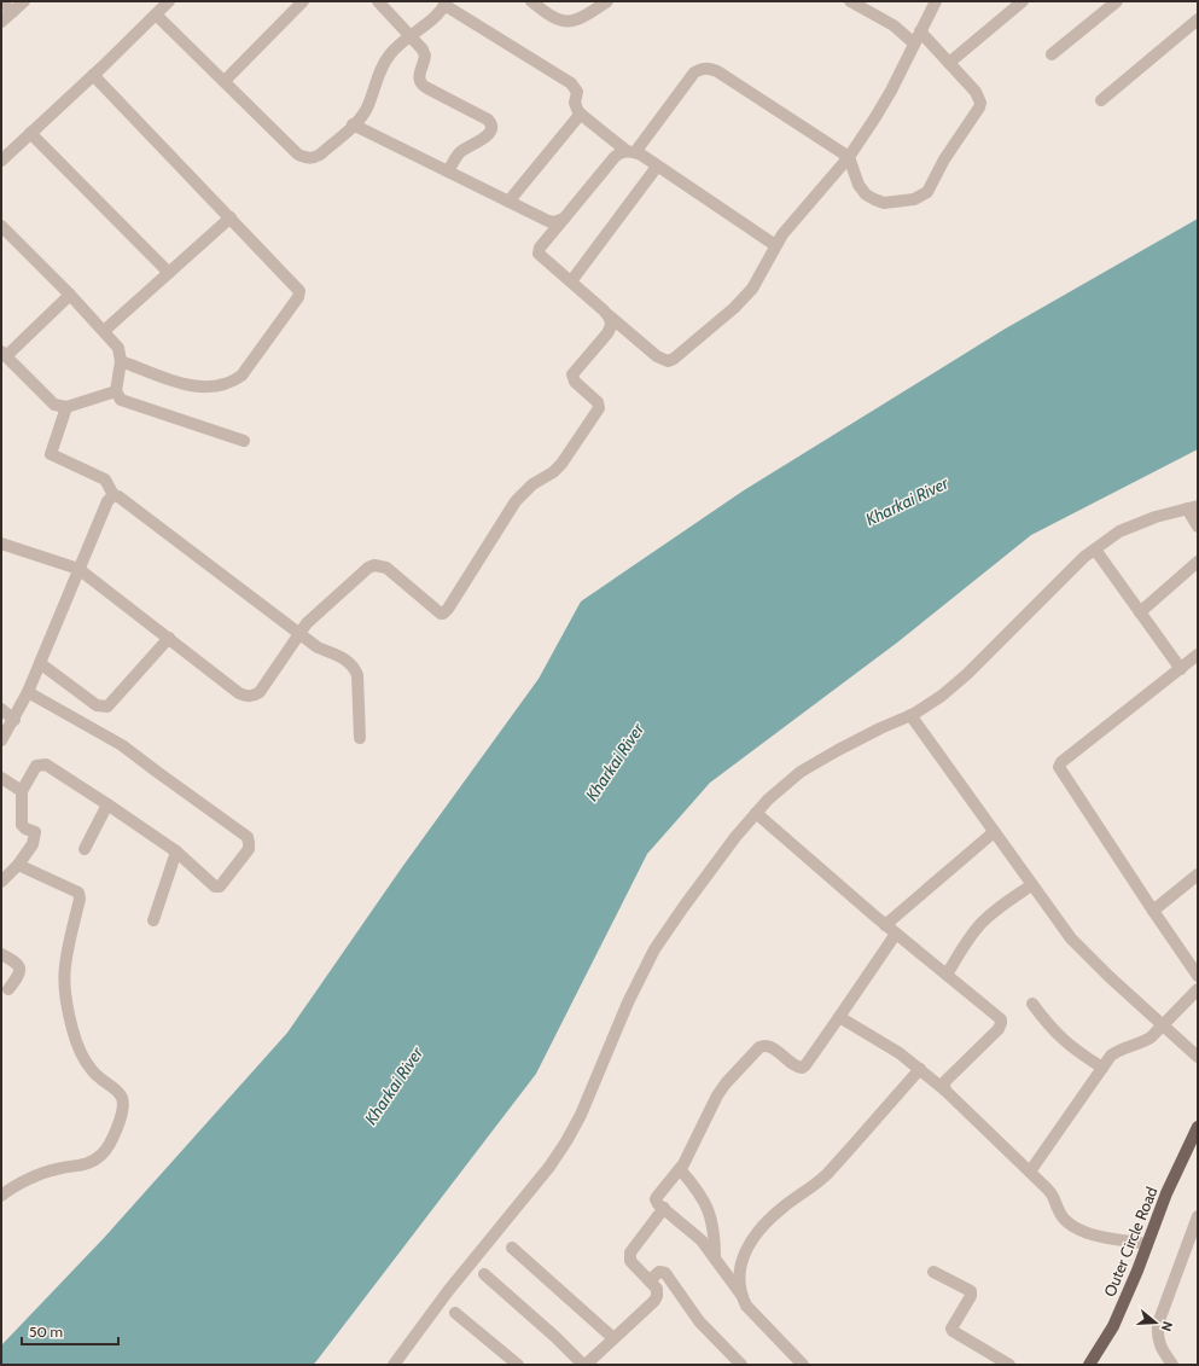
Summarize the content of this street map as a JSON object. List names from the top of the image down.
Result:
{
  "streets": {
    "main road": ["Outer Circle Road"]
  },
  "water": ["Kharkai River"],
  "scale_bar": "50 m",
  "north": "right"
}
